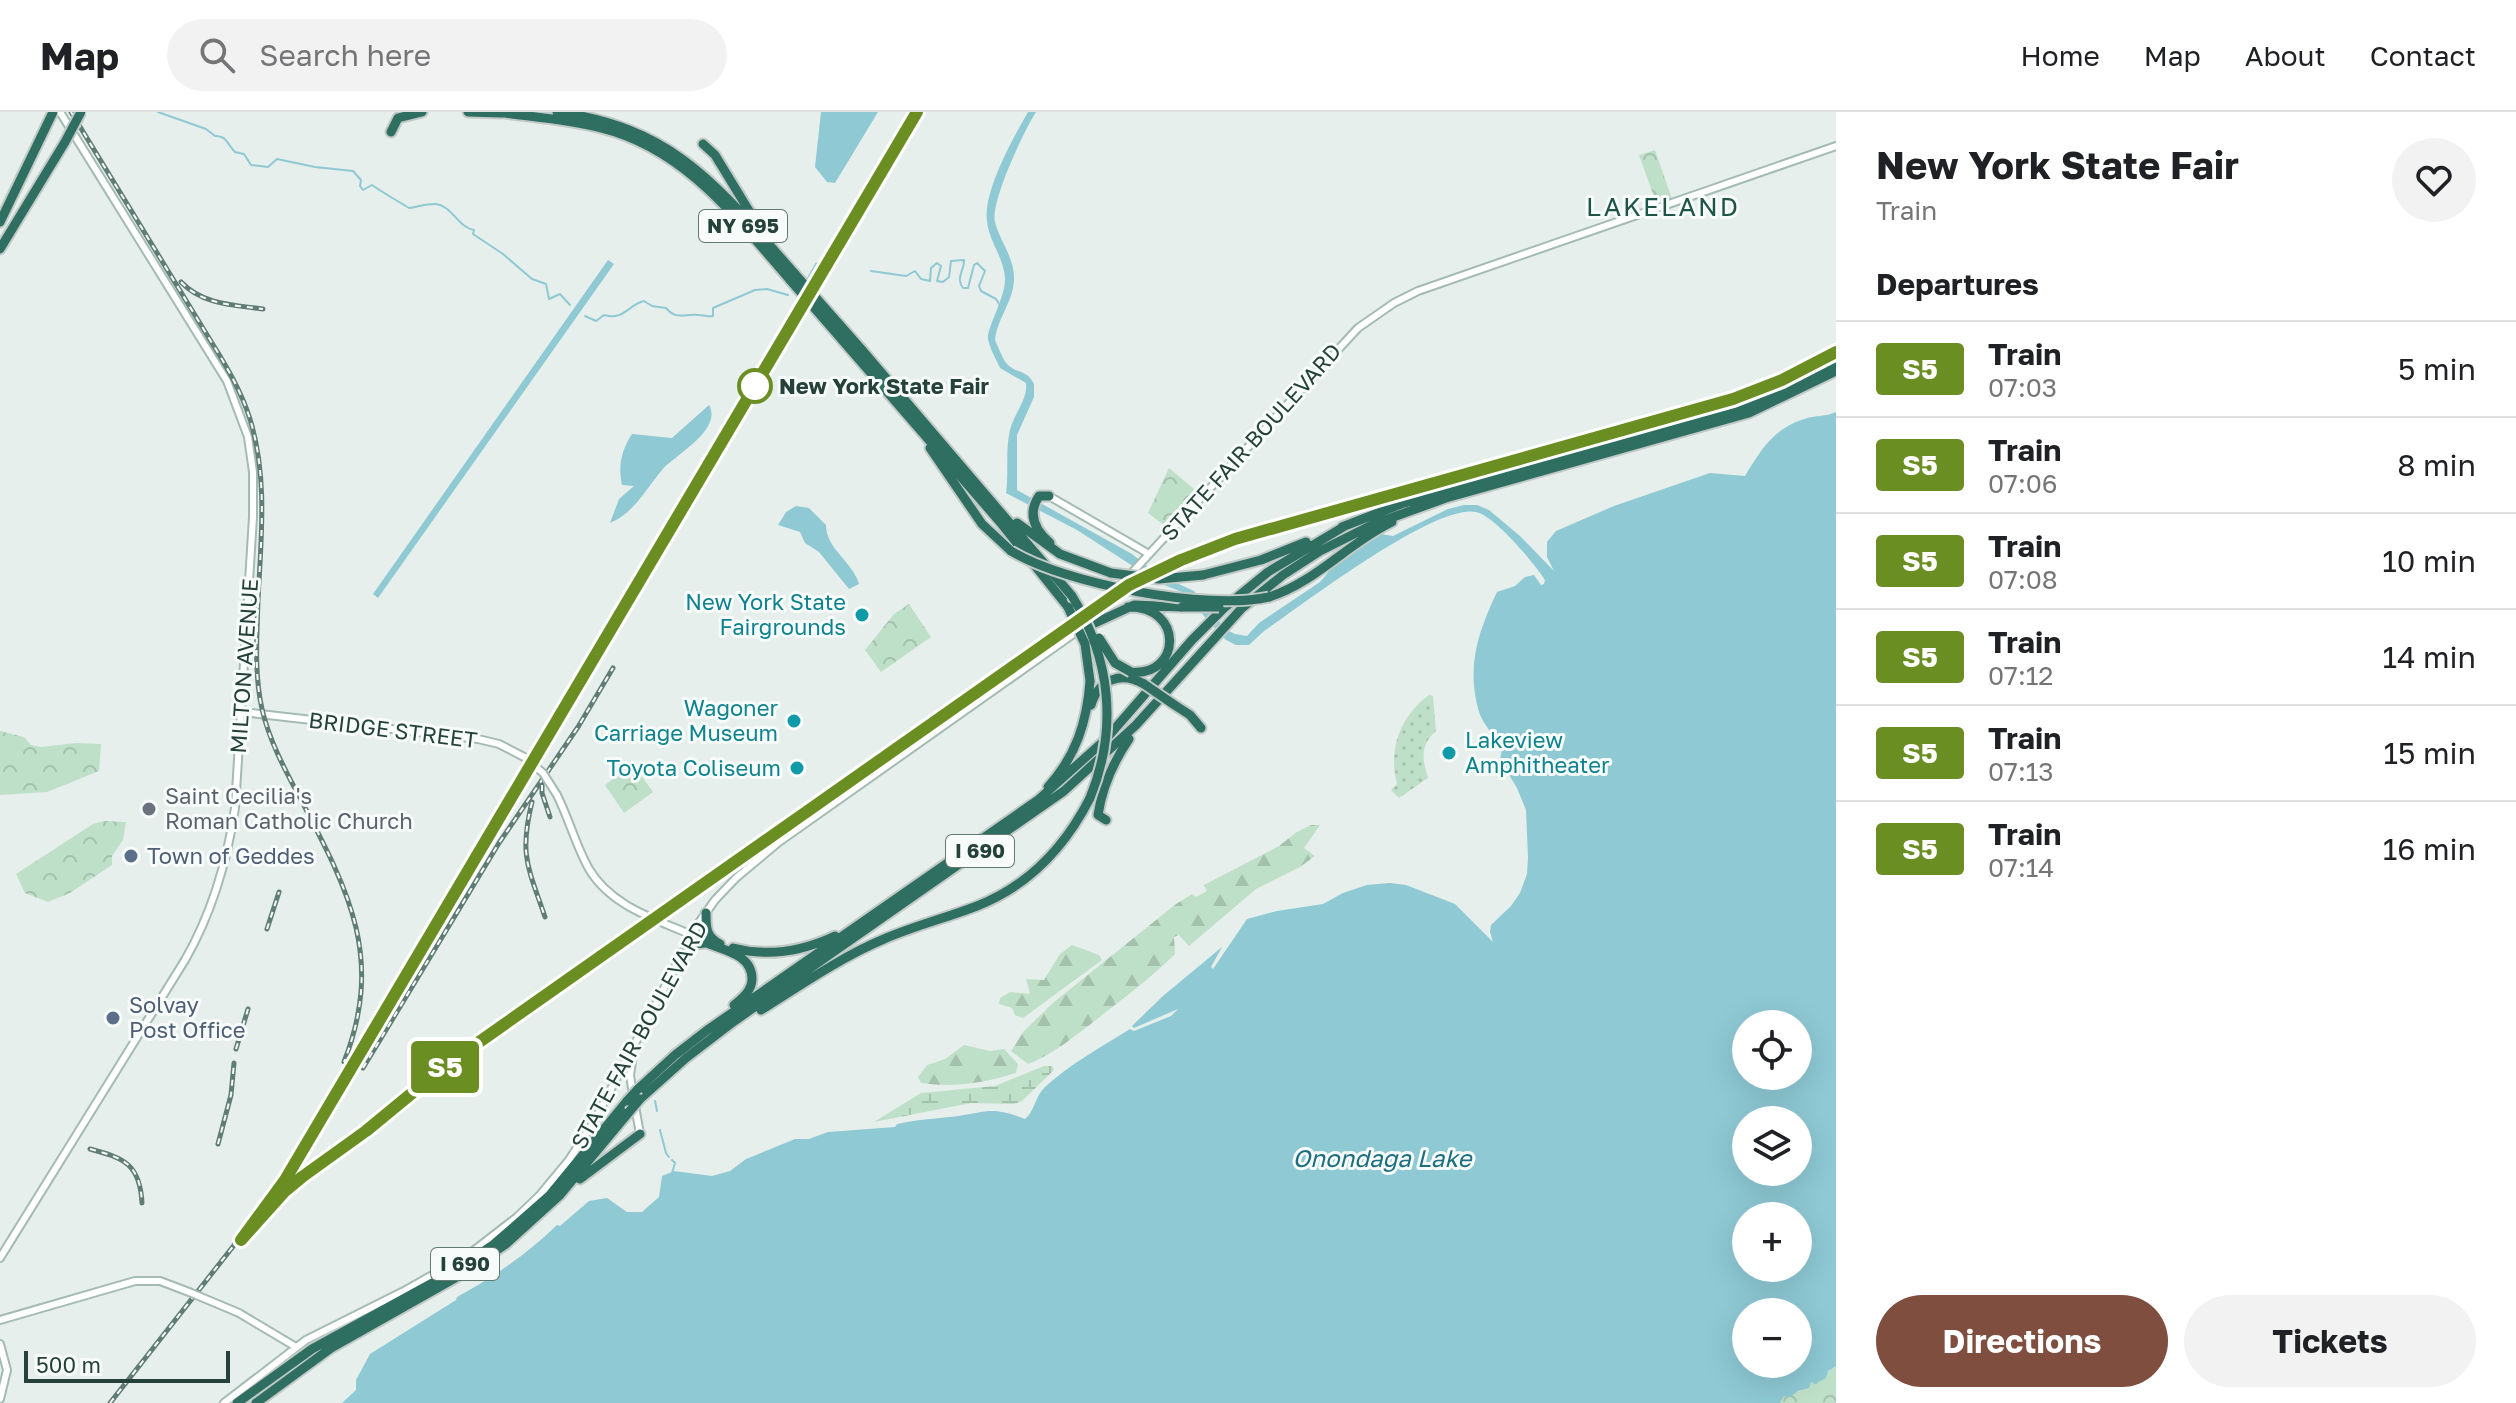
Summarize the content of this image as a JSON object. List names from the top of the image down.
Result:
{
  "streets": {
    "highway": ["NY 695", "I 690"],
    "main road": ["STATE FAIR BOULEVARD", "MILTON AVENUE", "BRIDGE STREET"]
  },
  "crossings": [
    ["STATE FAIR BOULEVARD", "BRIDGE STREET"],
    ["MILTON AVENUE", "BRIDGE STREET"]
  ],
  "districts": ["LAKELAND"],
  "water": ["Onondaga Lake"],
  "places": [
    "New York State Fair",
    "New York State Fairgrounds",
    "Wagoner Carriage Museum",
    "Lakeview Amphitheater",
    "Toyota Coliseum",
    "Saint Cecilia's Roman Catholic Church",
    "Town of Geddes",
    "Solvay Post Office"
  ],
  "scale_bar": "500 m",
  "page": {
    "header": "Map",
    "search": "Search here",
    "nav": [
      "Home",
      "Map",
      "About",
      "Contact"
    ],
    "on_map": "S5",
    "heading": [
      ["New York State Fair", "Train"],
      "Departures"
    ],
    "list": [
      {
        "mark": "S5",
        "name": "Train",
        "note": "07:03",
        "value": "5 min"
      },
      {
        "mark": "S5",
        "name": "Train",
        "note": "07:06",
        "value": "8 min"
      },
      {
        "mark": "S5",
        "name": "Train",
        "note": "07:08",
        "value": "10 min"
      },
      {
        "mark": "S5",
        "name": "Train",
        "note": "07:12",
        "value": "14 min"
      },
      {
        "mark": "S5",
        "name": "Train",
        "note": "07:13",
        "value": "15 min"
      },
      {
        "mark": "S5",
        "name": "Train",
        "note": "07:14",
        "value": "16 min"
      }
    ],
    "map_buttons": ["+", "−"],
    "buttons": ["Directions", "Tickets"],
    "scale": "500 m"
  }
}
